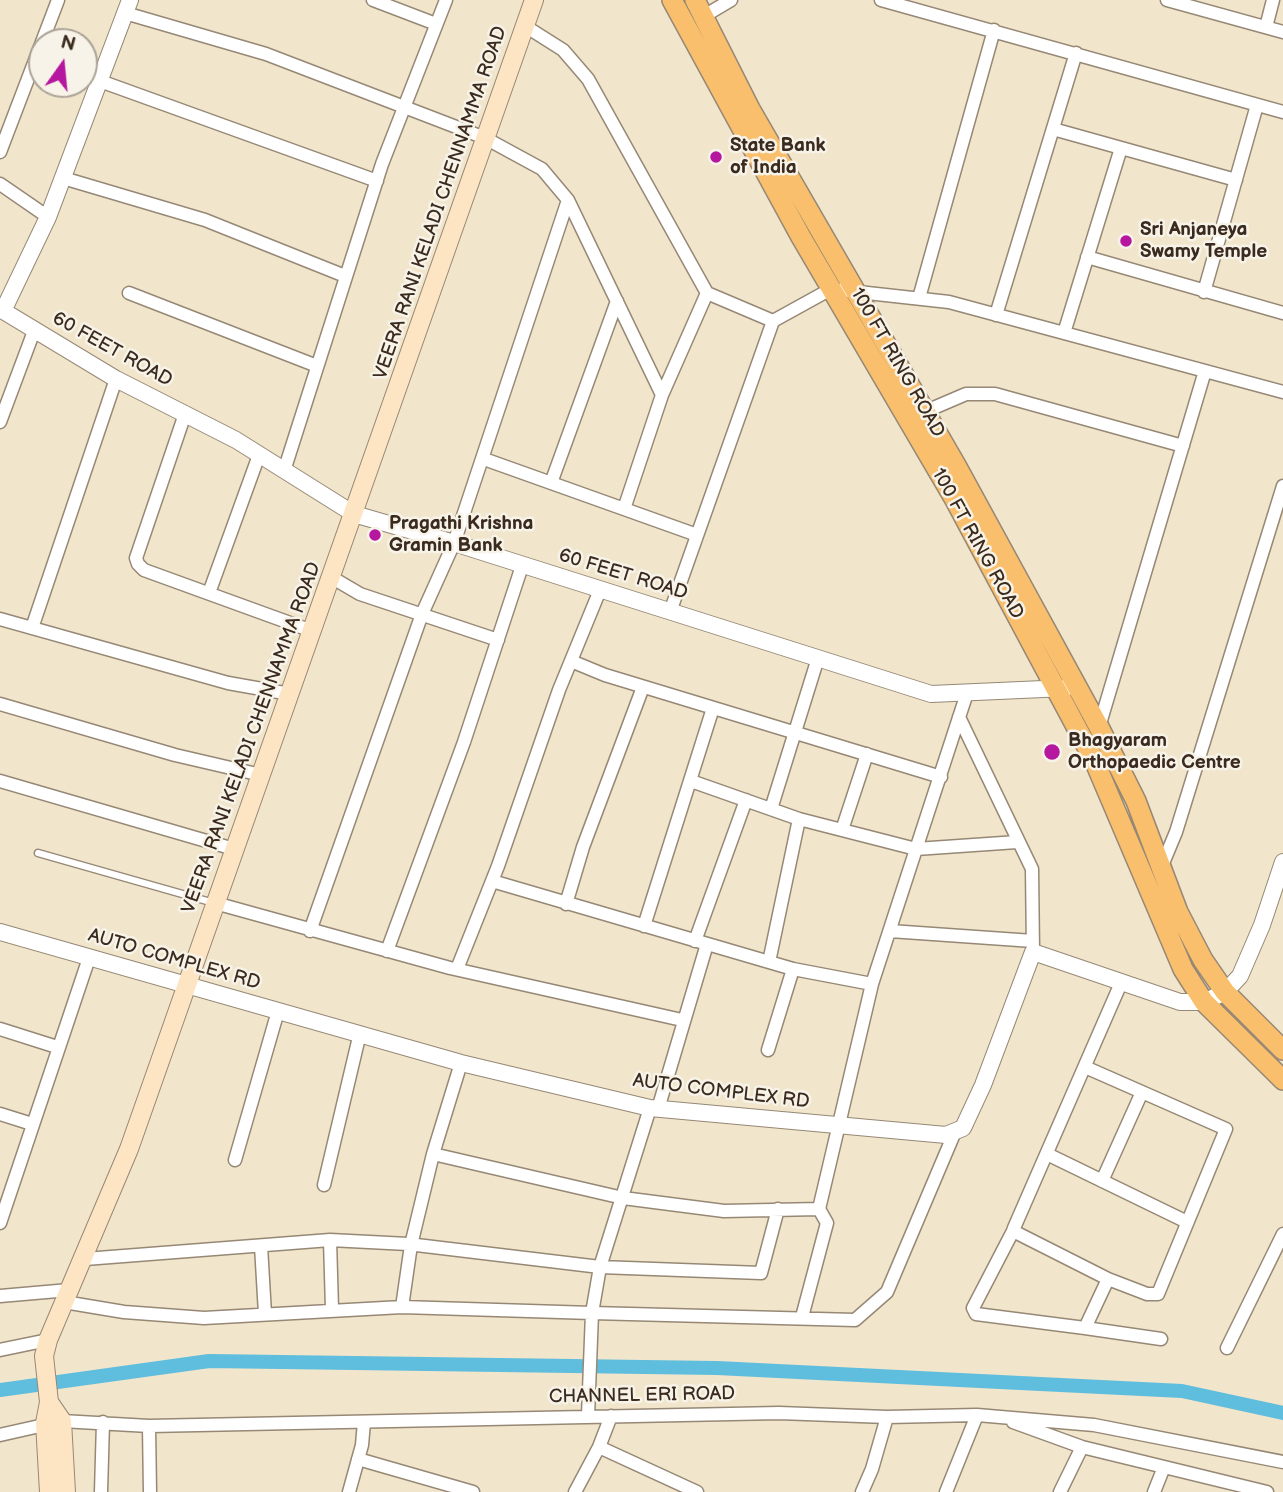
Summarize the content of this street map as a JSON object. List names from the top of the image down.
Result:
{
  "streets": {
    "main road": ["VEERA RANI KELADI CHENNAMMA ROAD", "100 FT RING ROAD"],
    "street": ["60 FEET ROAD", "AUTO COMPLEX RD", "CHANNEL ERI ROAD"]
  },
  "crossings": [
    ["VEERA RANI KELADI CHENNAMMA ROAD", "60 FEET ROAD"],
    ["VEERA RANI KELADI CHENNAMMA ROAD", "AUTO COMPLEX RD"],
    ["VEERA RANI KELADI CHENNAMMA ROAD", "CHANNEL ERI ROAD"],
    ["60 FEET ROAD", "100 FT RING ROAD"]
  ],
  "places": [
    "State Bank of India",
    "Sri Anjaneya Swamy Temple",
    "Pragathi Krishna Gramin Bank",
    "Bhagyaram Orthopaedic Centre"
  ],
  "north": "top"
}
